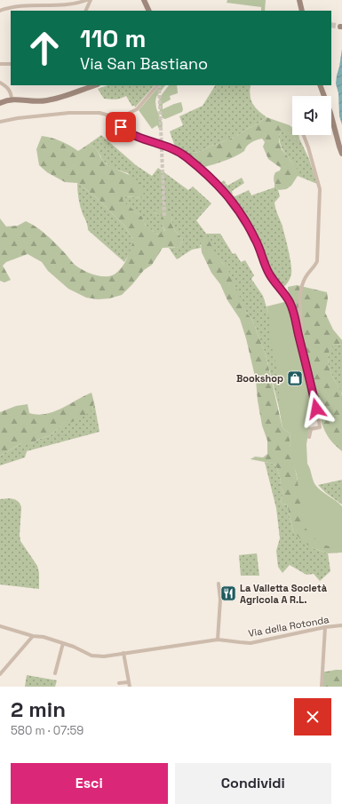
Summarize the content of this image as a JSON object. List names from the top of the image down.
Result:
{
  "streets": {
    "street": ["Via della Rotonda"]
  },
  "places": {
    "shop": ["Bookshop"],
    "restaurant": ["La Valletta Società Agricola A R.L."]
  },
  "page": {
    "turn": ["110 m", "Via San Bastiano"],
    "heading": ["2 min", "580 m · 07:59"],
    "buttons": ["Esci", "Condividi"]
  }
}
